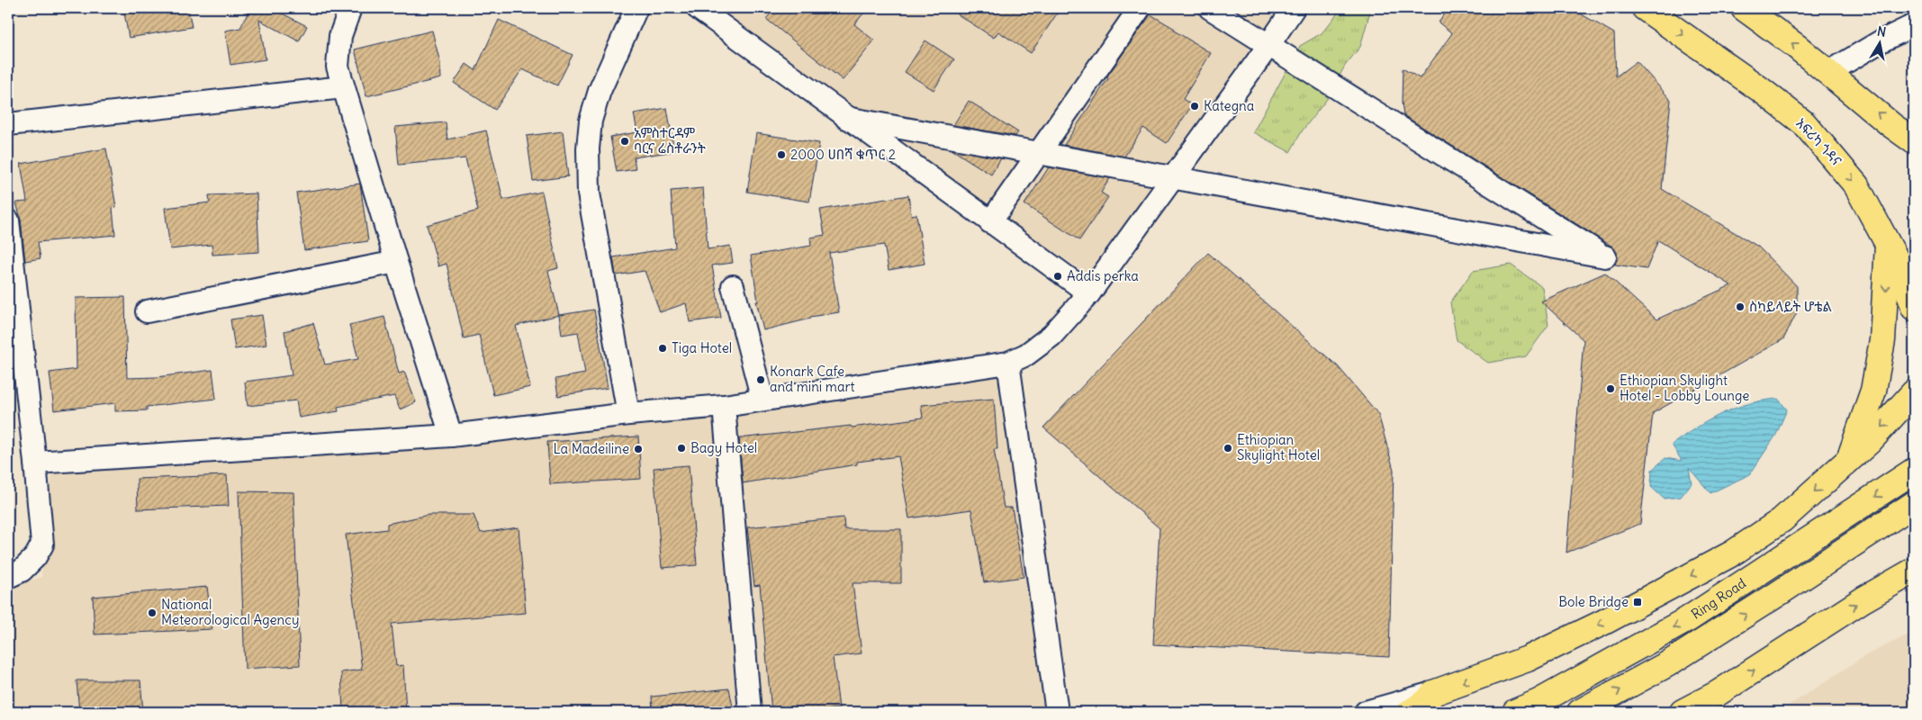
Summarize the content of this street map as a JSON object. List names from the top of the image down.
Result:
{
  "streets": {
    "main road": ["አፍሪካ ጎዳና", "Ring Road"]
  },
  "places": {
    "other": [
      "Kategna",
      "አምስተርዳም ባርና ሬስቶራንት",
      "2000 ሀበሻ ቁጥር 2",
      "Addis perka",
      "ስካይላይት ሆቴል",
      "Tiga Hotel",
      "Konark Cafe and mini mart",
      "Ethiopian Skylight Hotel - Lobby Lounge",
      "Bagy Hotel",
      "Ethiopian Skylight Hotel",
      "La Madeiline",
      "National Meteorological Agency"
    ],
    "transit": ["Bole Bridge"]
  },
  "north": "top"
}
